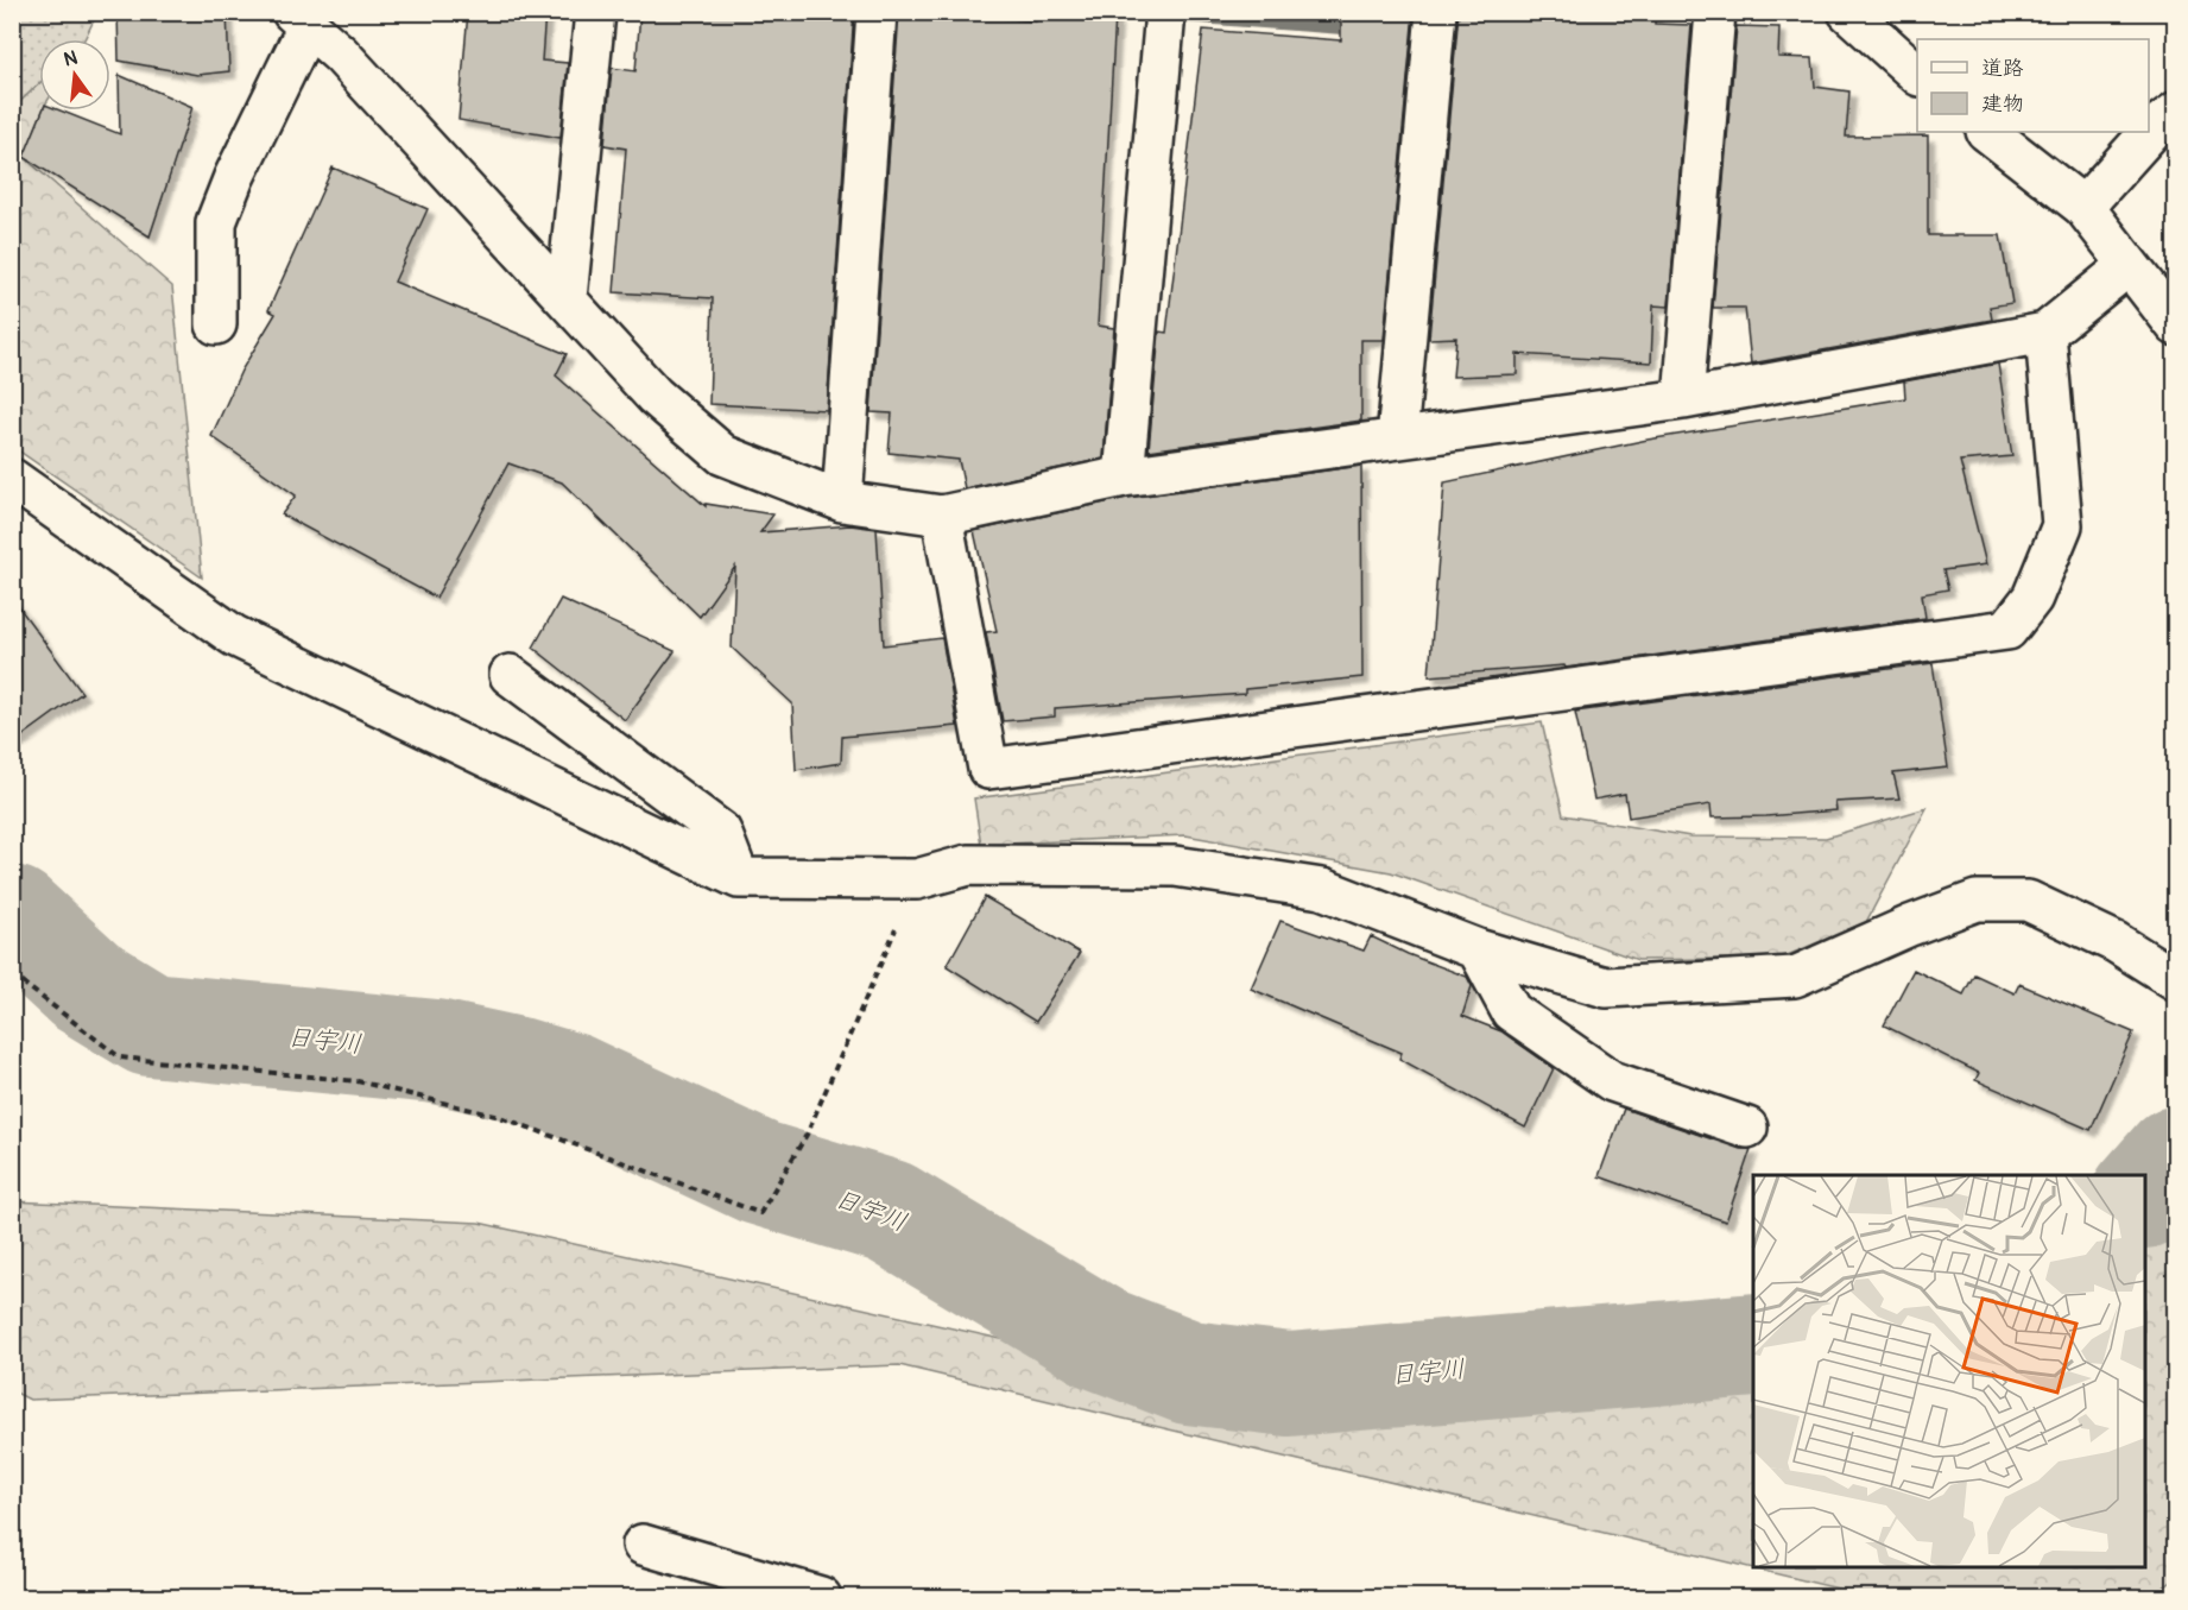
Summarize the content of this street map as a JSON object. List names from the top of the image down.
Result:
{
  "water": ["日宇川"],
  "legend": ["道路", "建物"],
  "north": "top"
}
